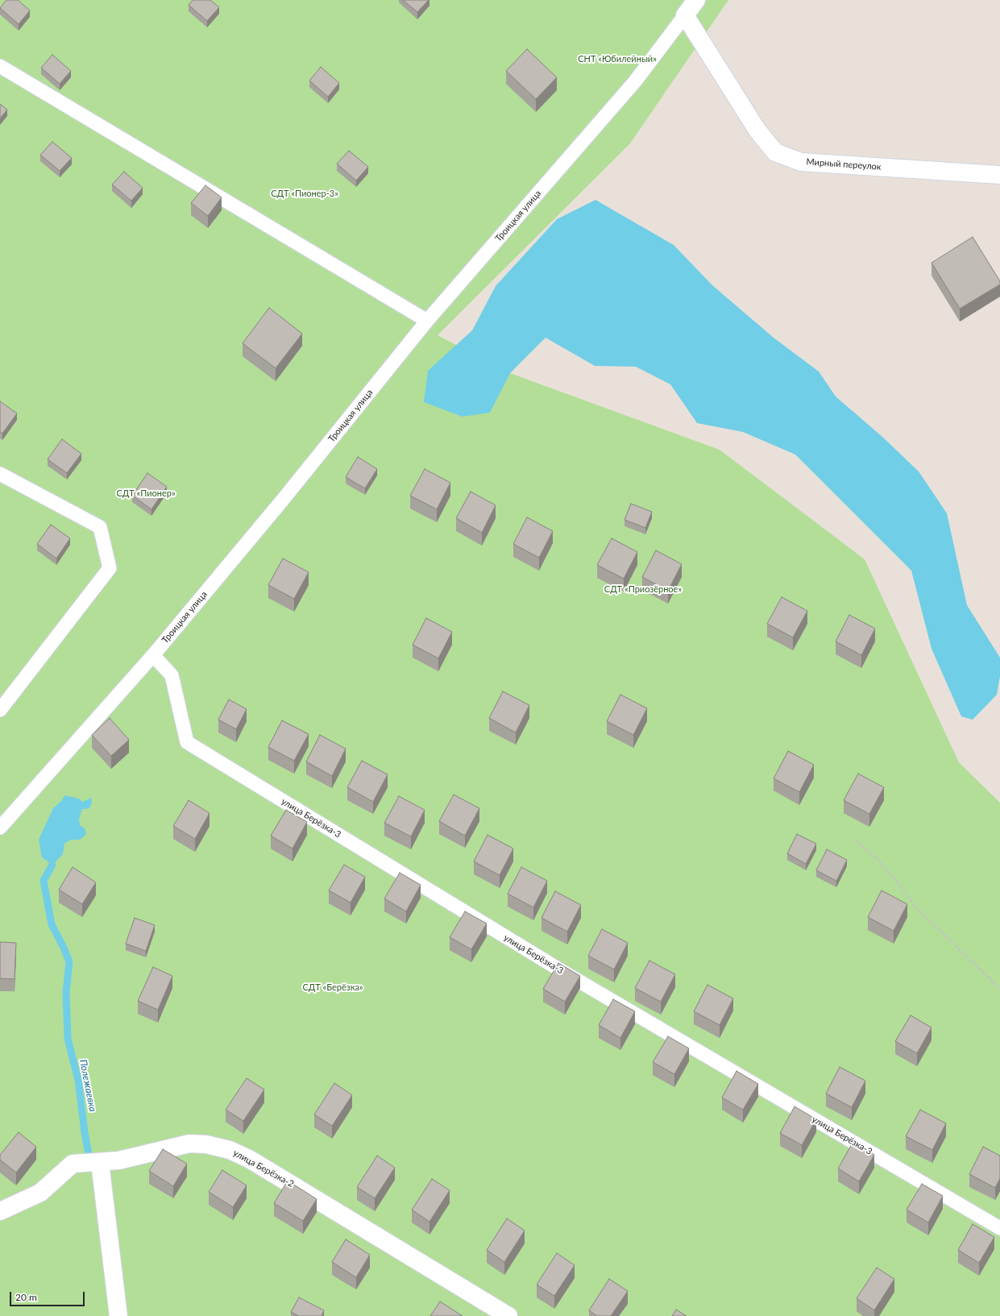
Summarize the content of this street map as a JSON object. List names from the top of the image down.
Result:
{
  "streets": {
    "street": ["Мирный переулок", "Троицкая улица", "улица Берёзка-2"],
    "lane": ["улица Берёзка-3"]
  },
  "crossings": [
    ["Мирный переулок", "Троицкая улица"],
    ["Троицкая улица", "улица Берёзка-3"]
  ],
  "water": ["Полежаевка"],
  "parks": [
    "СНТ «Юбилейный»",
    "СДТ «Пионер-3»",
    "СДТ «Пионер»",
    "СДТ «Приозёрное»",
    "СДТ «Берёзка»"
  ],
  "scale_bar": "20 m"
}
